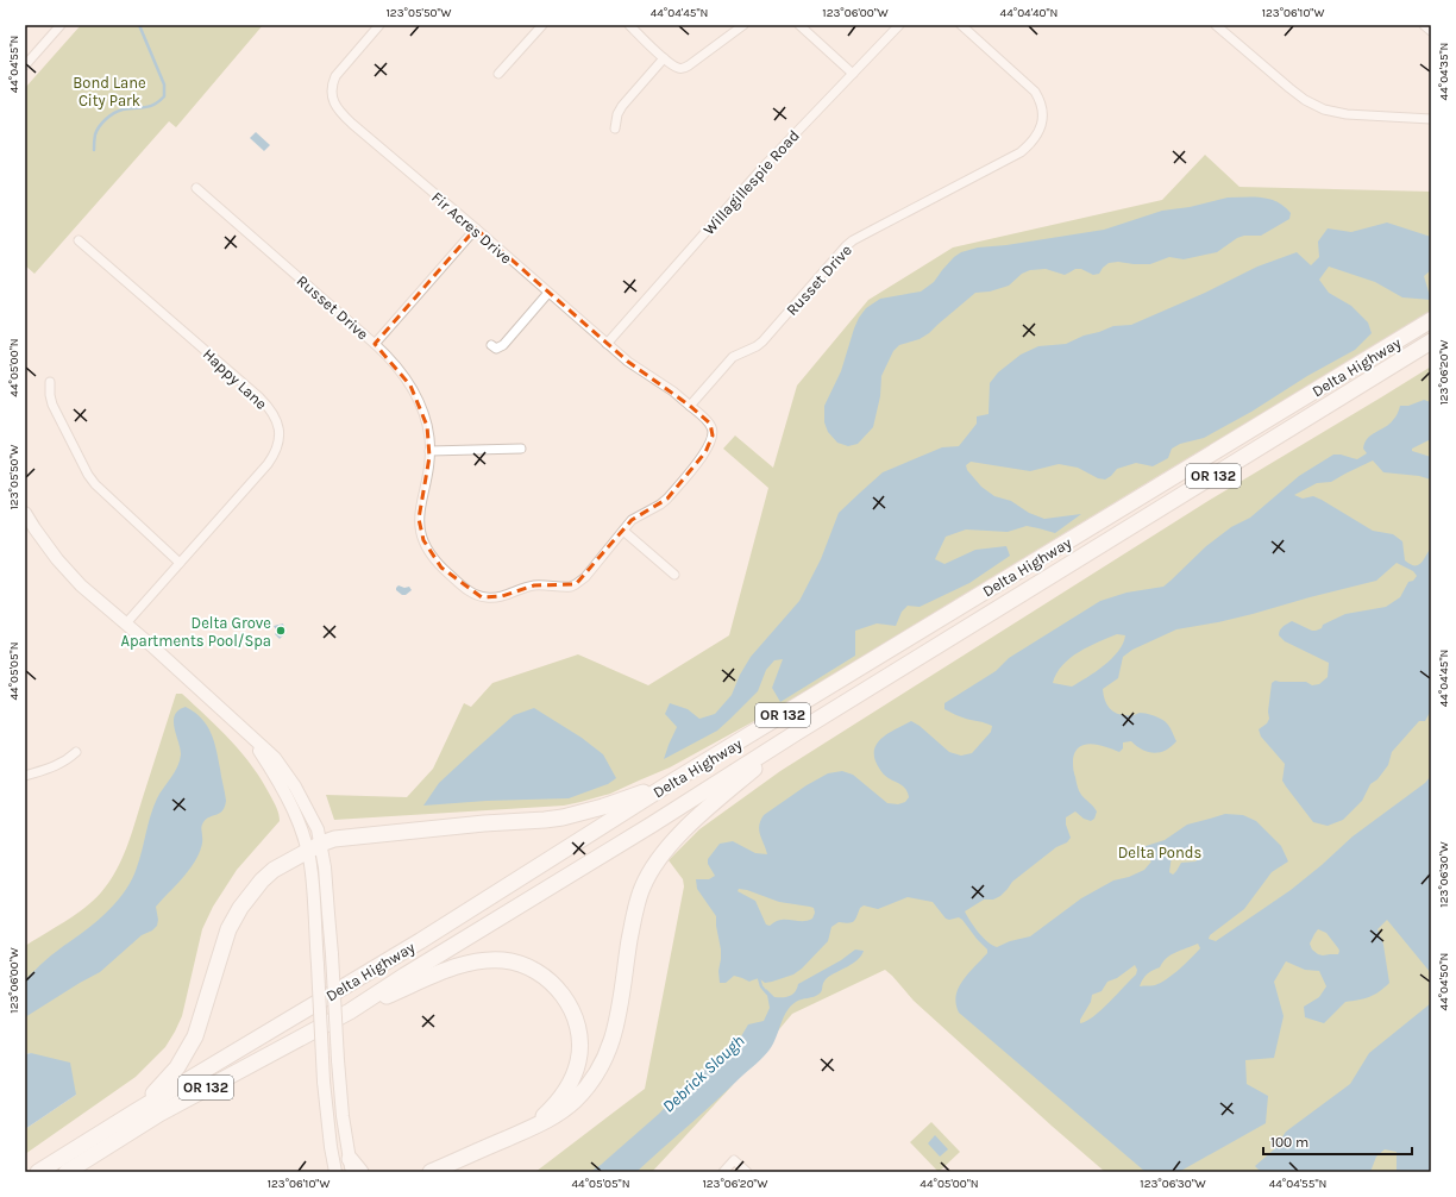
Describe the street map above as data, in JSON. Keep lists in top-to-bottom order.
{
  "streets": {
    "highway": ["Delta Highway", "OR 132"],
    "street": [
      "Willagillespie Road",
      "Fir Acres Drive",
      "Russet Drive",
      "Happy Lane"
    ]
  },
  "crossings": [
    ["Willagillespie Road", "Fir Acres Drive"],
    ["Fir Acres Drive", "Russet Drive"]
  ],
  "water": ["Debrick Slough"],
  "parks": ["Bond Lane City Park", "Delta Ponds"],
  "places": ["Delta Grove Apartments Pool/Spa"],
  "scale_bar": "100 m",
  "coordinates": [
    "123°05'50\"W",
    "44°04'45\"N",
    "123°06'00\"W",
    "44°04'40\"N",
    "123°06'10\"W",
    "44°04'55\"N",
    "44°04'35\"N",
    "44°05'00\"N",
    "123°06'20\"W",
    "44°05'05\"N",
    "123°06'30\"W",
    "44°04'50\"N"
  ]
}
